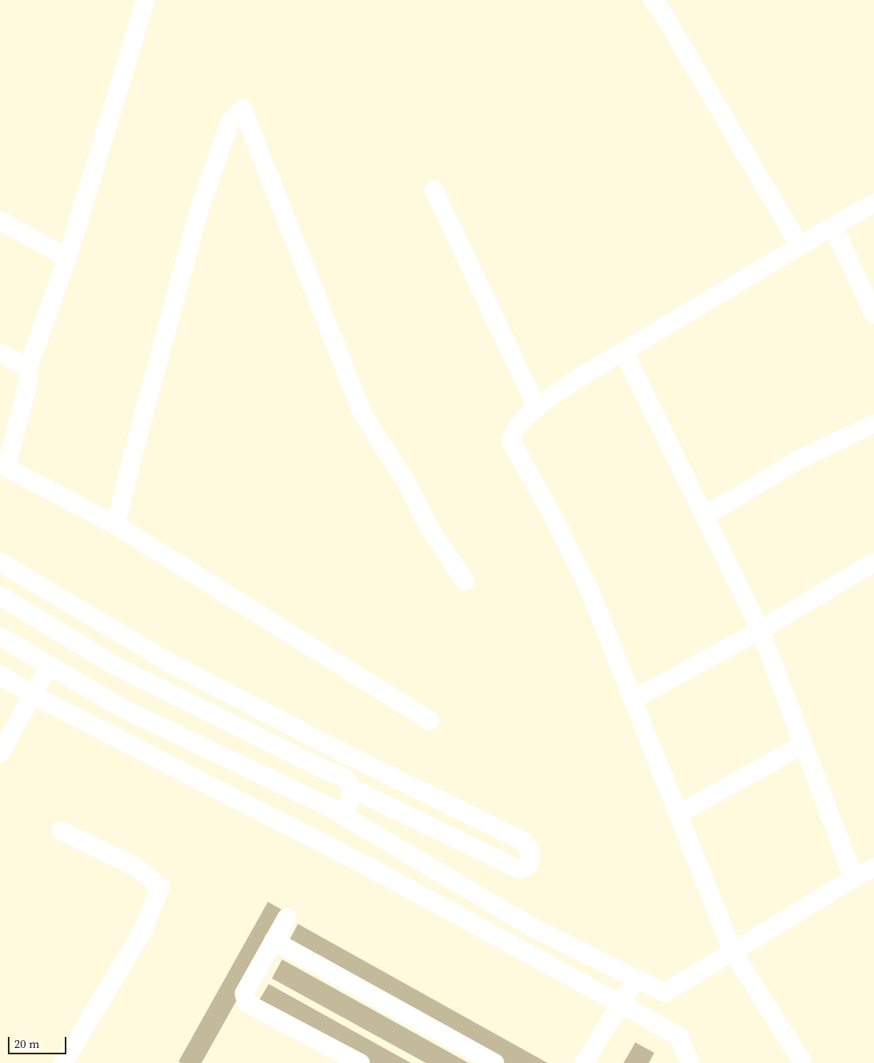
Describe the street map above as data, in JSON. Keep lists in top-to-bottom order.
{
  "scale_bar": "20 m"
}
